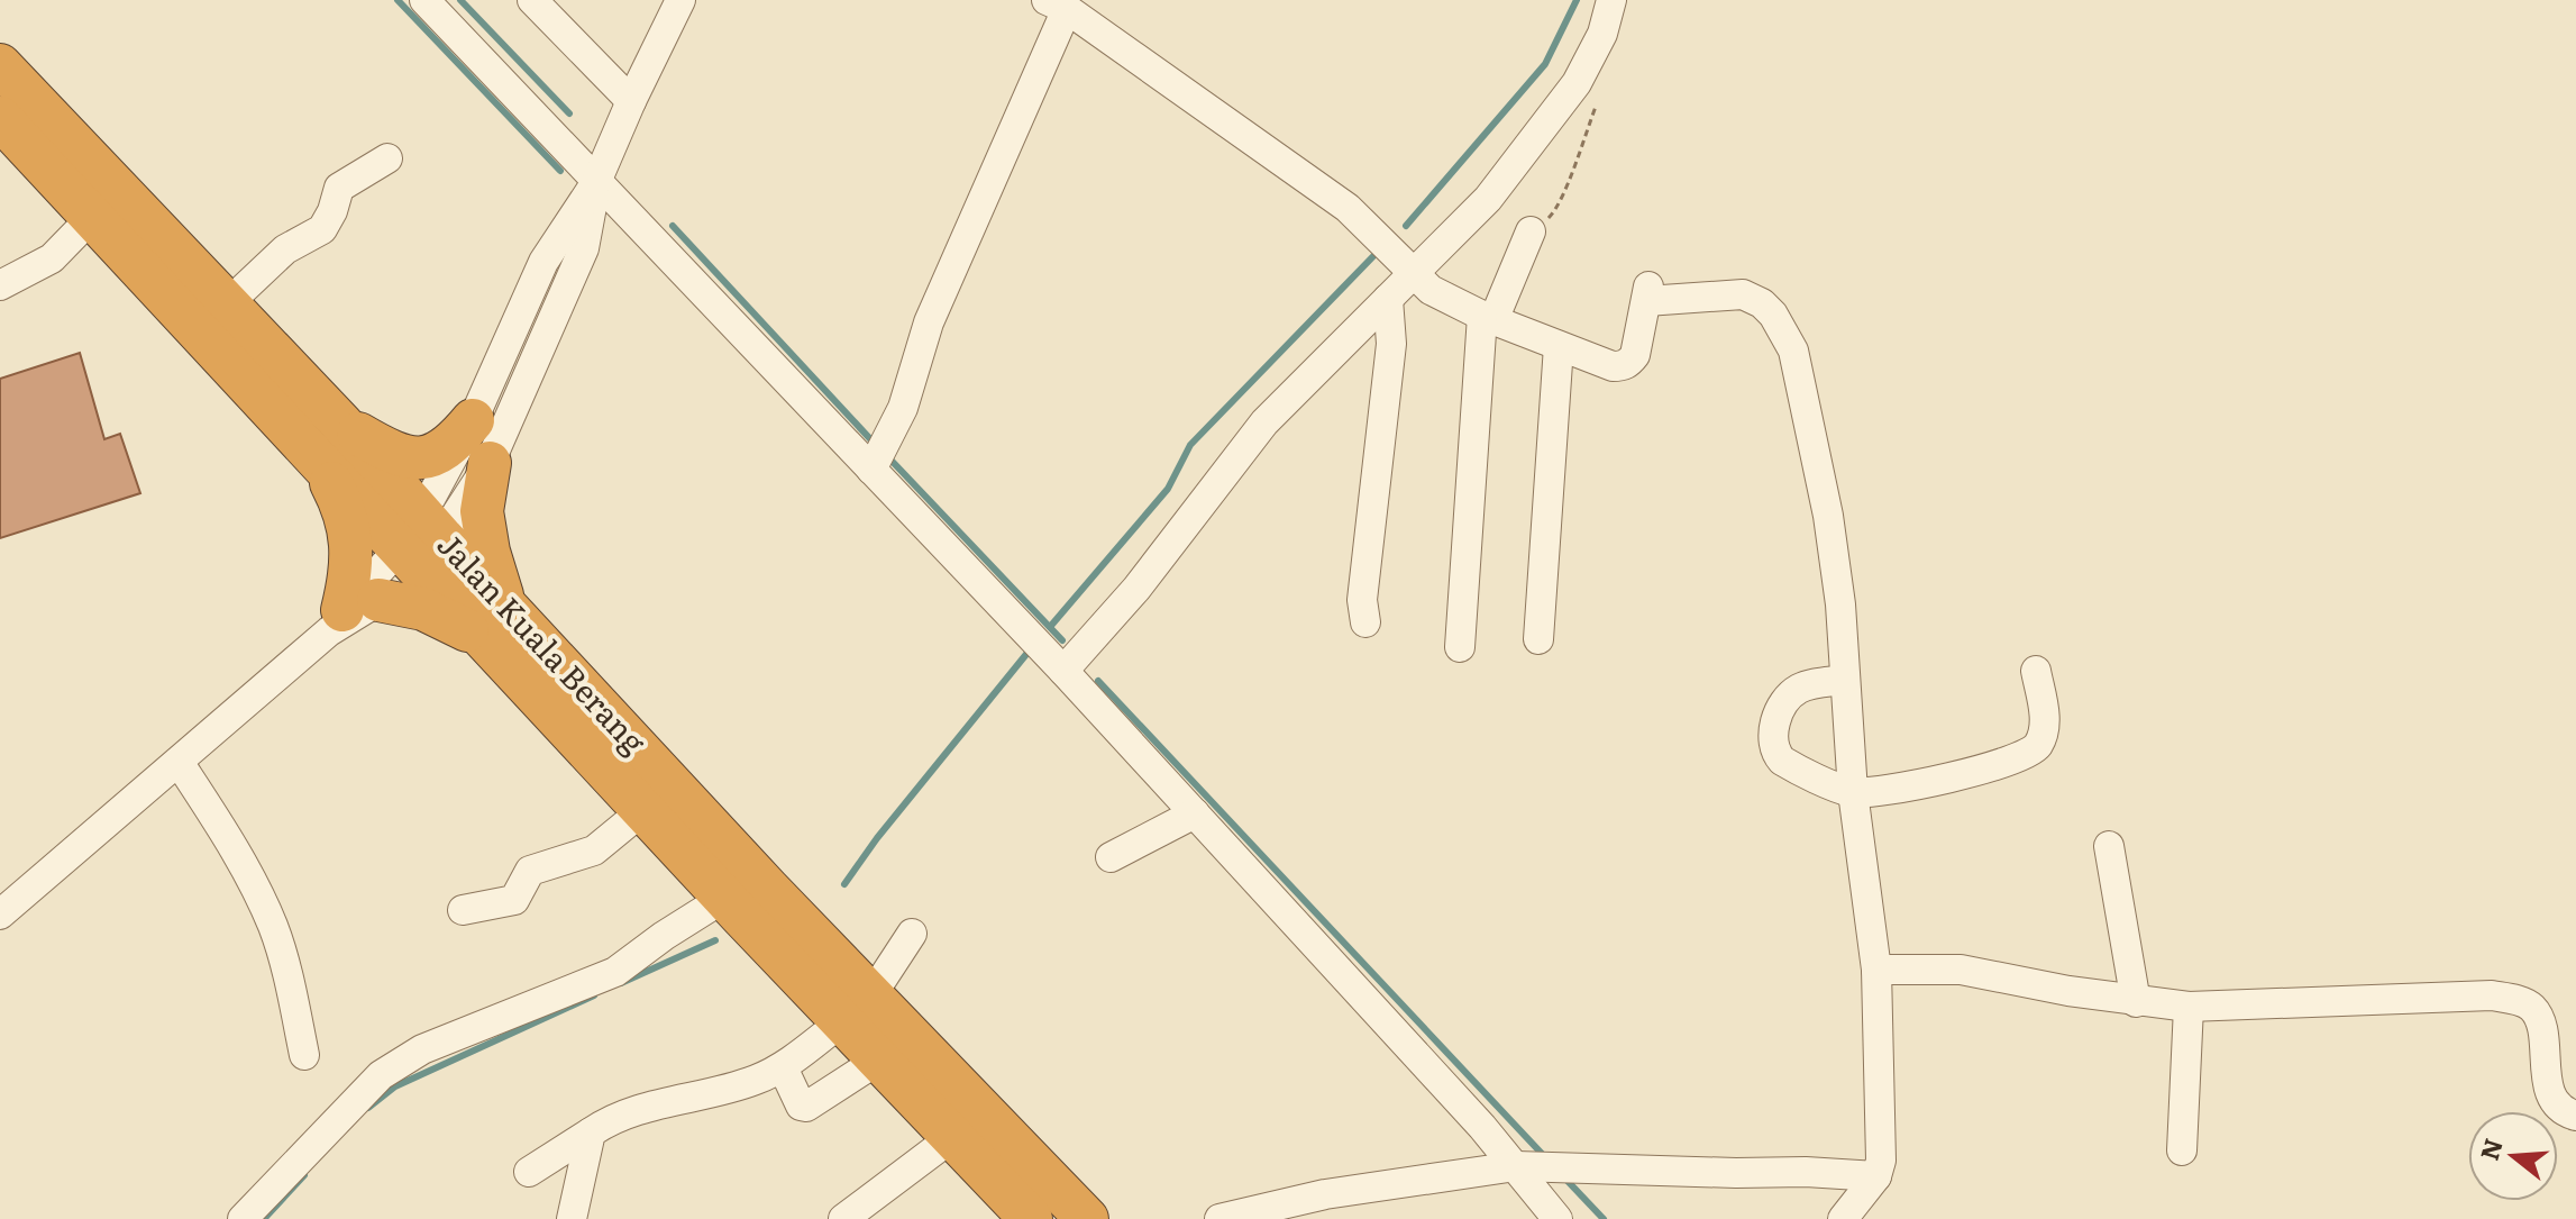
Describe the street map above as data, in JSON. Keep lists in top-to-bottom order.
{
  "streets": {
    "highway": ["Jalan Kuala Berang"]
  },
  "north": "left"
}
